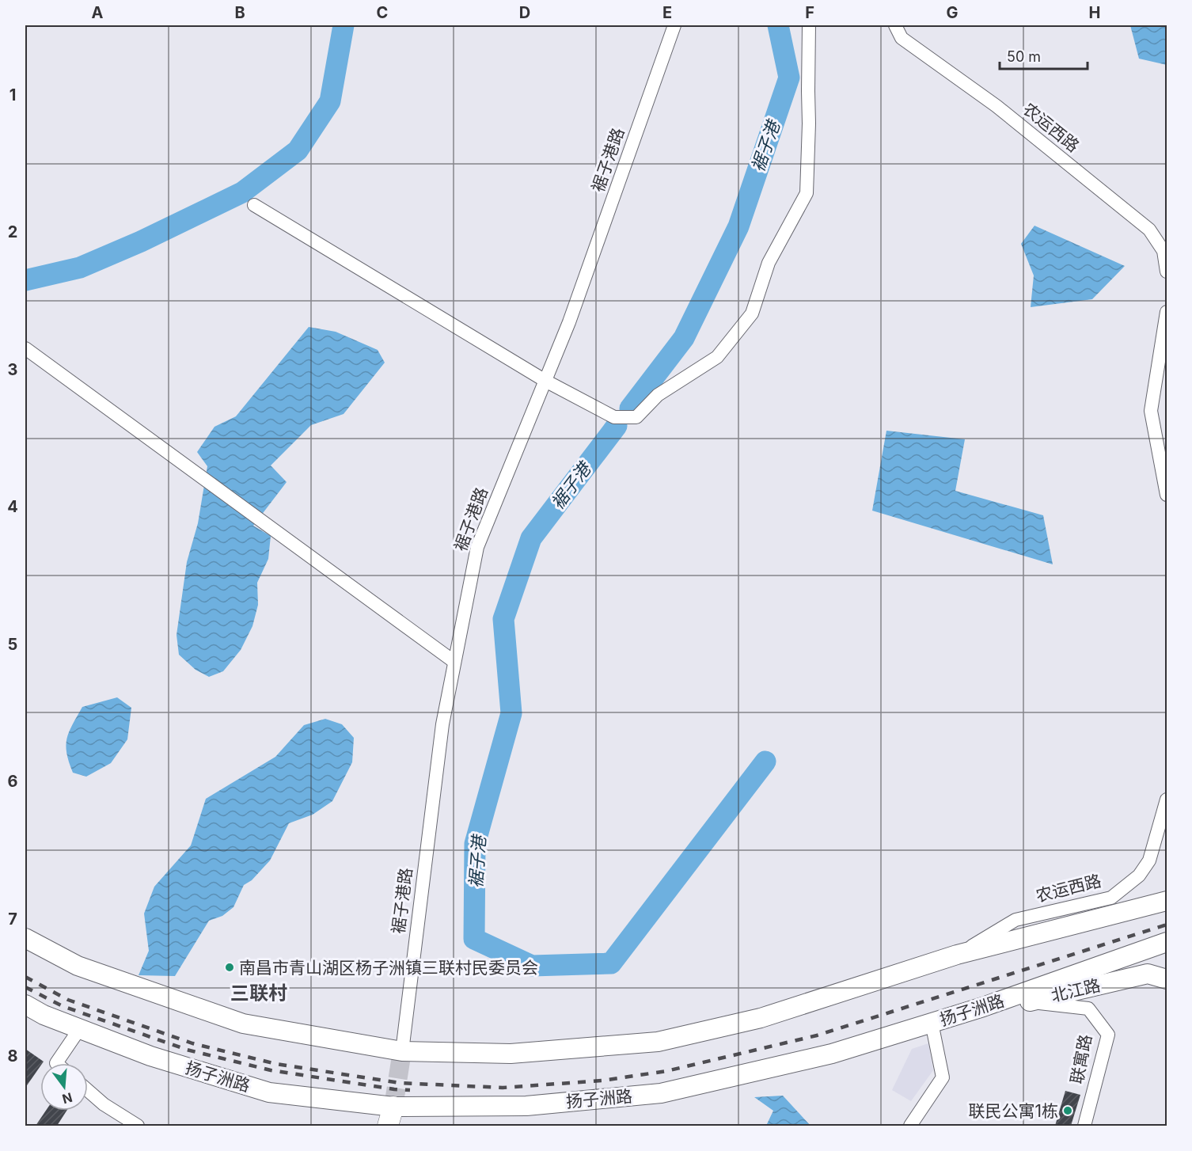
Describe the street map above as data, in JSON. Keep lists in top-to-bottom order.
{
  "streets": {
    "main road": ["北江路", "扬子洲路"],
    "street": ["农运西路", "裾子港路", "联寓路"]
  },
  "crossings": [
    ["北江路", "扬子洲路"],
    ["北江路", "联寓路"]
  ],
  "districts": ["三联村"],
  "water": ["裾子港"],
  "places": ["南昌市青山湖区杨子洲镇三联村民委员会", "联民公寓1栋"],
  "scale_bar": "50 m",
  "north": "bottom",
  "grid": {
    "columns": [
      "A",
      "B",
      "C",
      "D",
      "E",
      "F",
      "G",
      "H"
    ],
    "rows": [
      "1",
      "2",
      "3",
      "4",
      "5",
      "6",
      "7",
      "8"
    ]
  }
}
